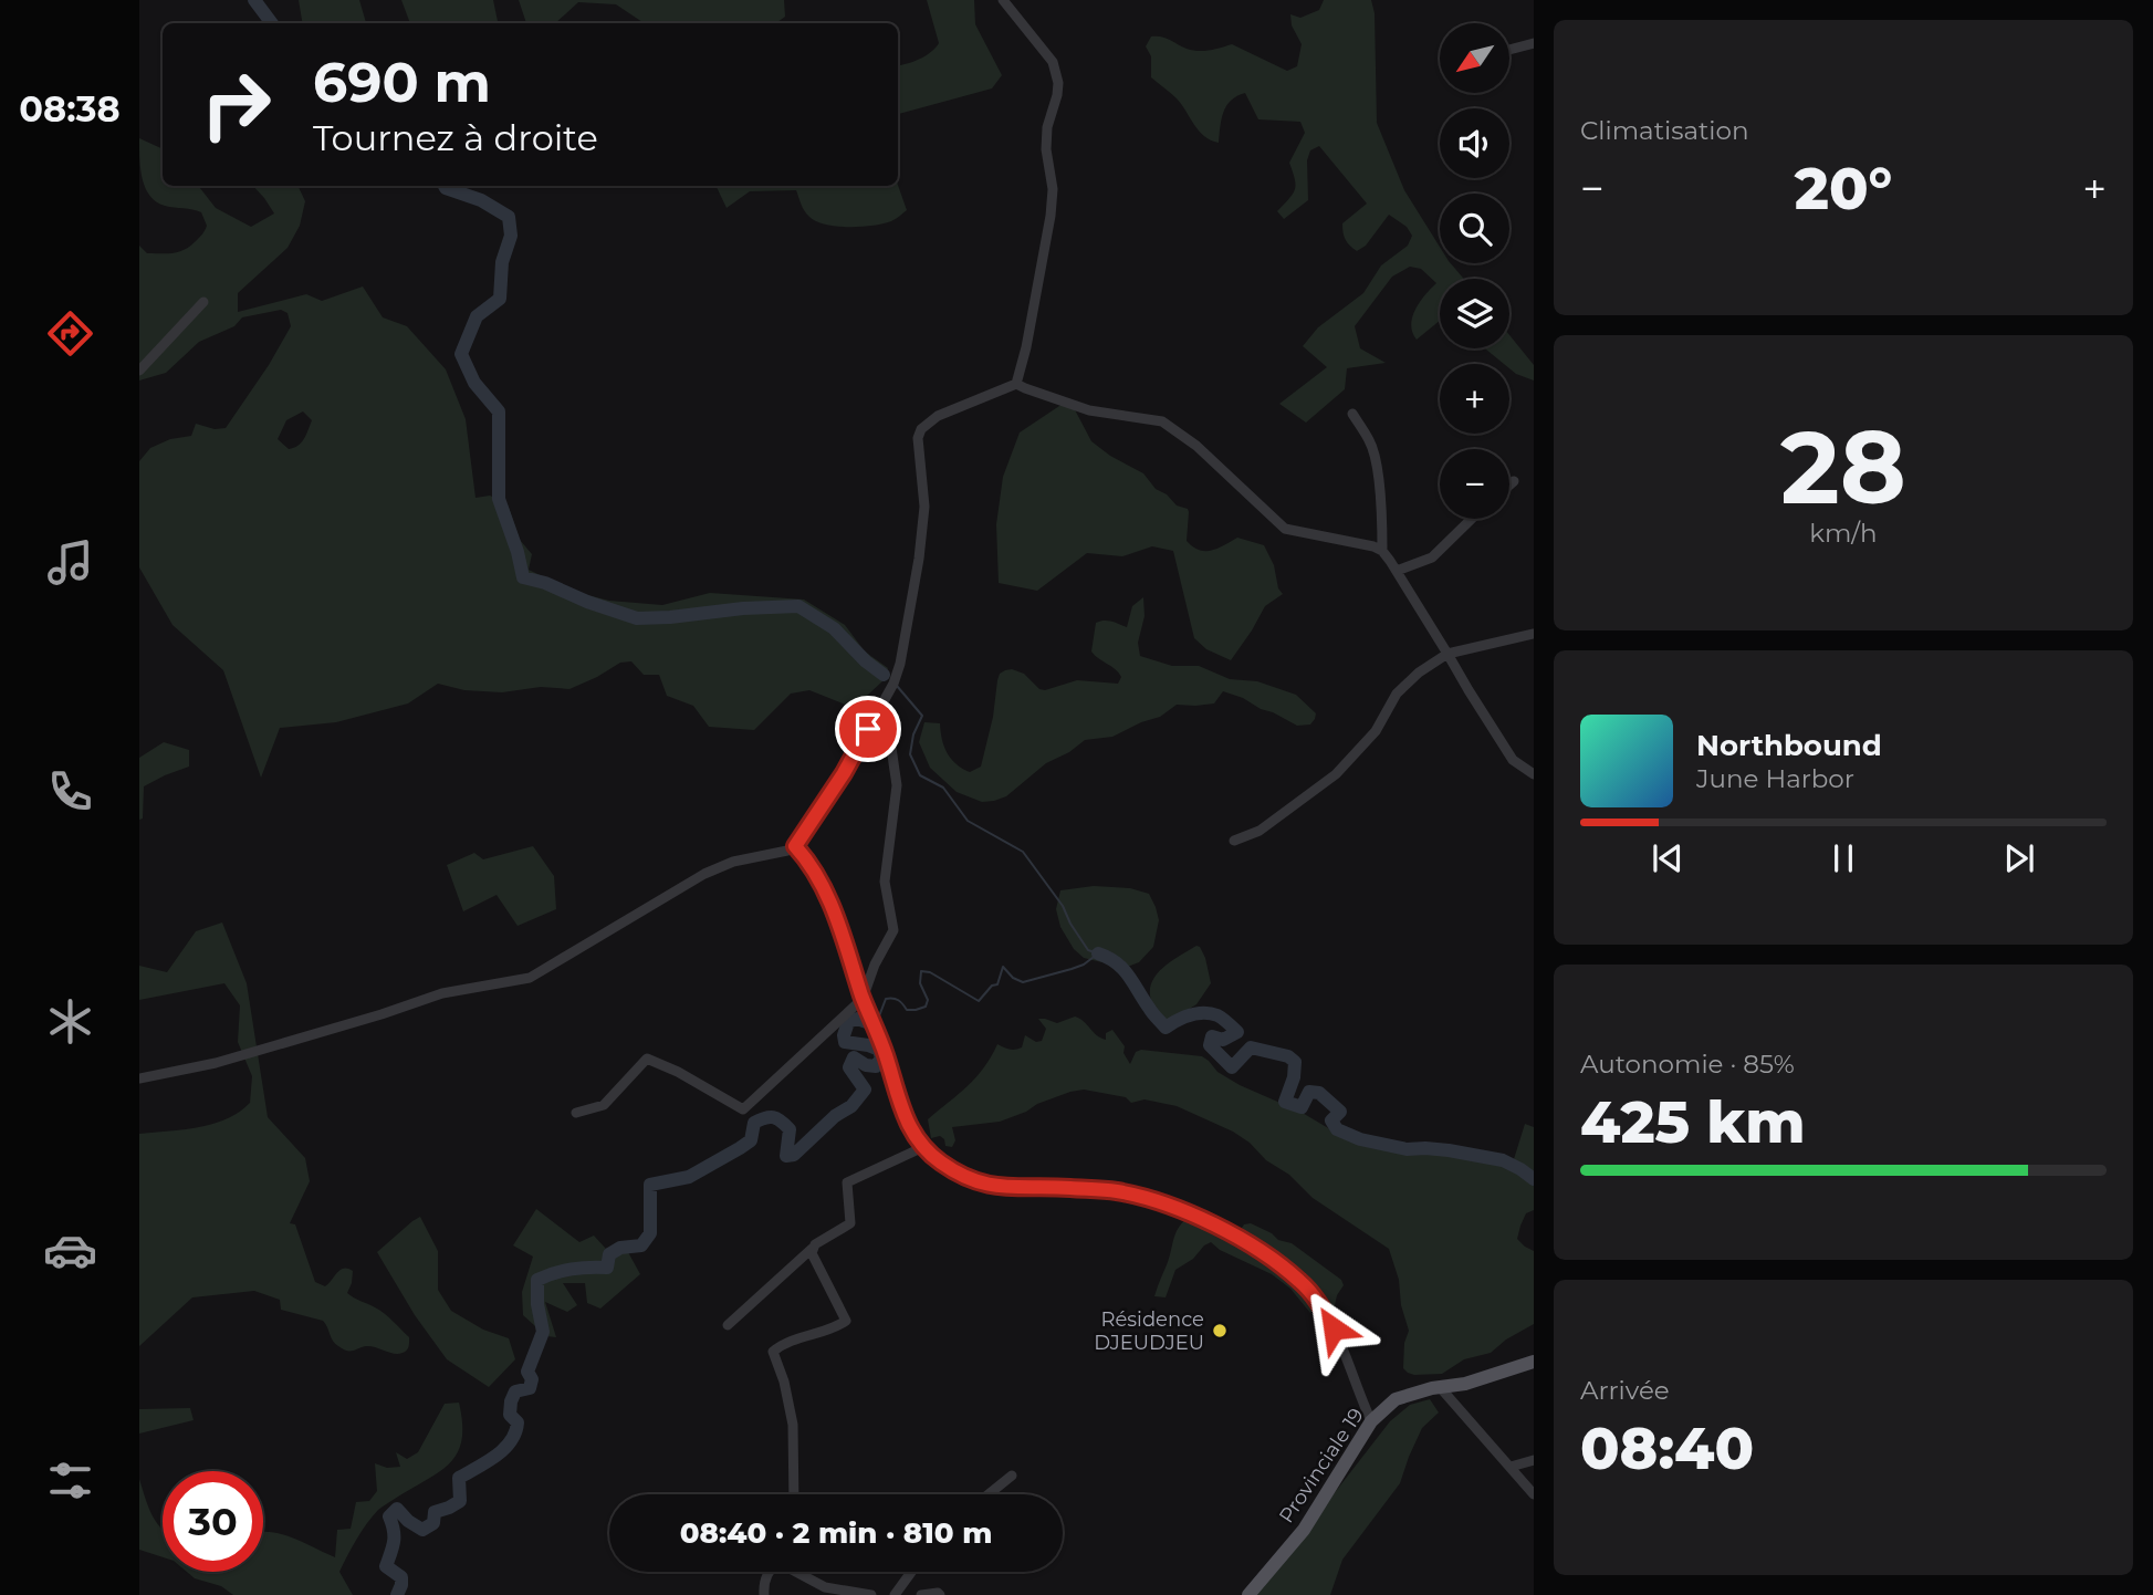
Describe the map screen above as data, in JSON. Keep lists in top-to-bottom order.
{
  "streets": {
    "main road": ["Provinciale 19"]
  },
  "places": ["Résidence DJEUDJEU"],
  "north": "bottom left",
  "page": {
    "tabs": "08:38",
    "tile": [
      "Climatisation",
      ["28", "km/h"],
      ["Autonomie · 85%", "425 km"],
      ["Arrivée", "08:40"]
    ],
    "map_buttons": ["+", "−"],
    "turn": ["690 m", "Tournez à droite"],
    "heat": ["−", "20°", "+"],
    "song": ["Northbound", "June Harbor"],
    "limit": "30",
    "trip": "08:40 · 2 min · 810 m"
  }
}
